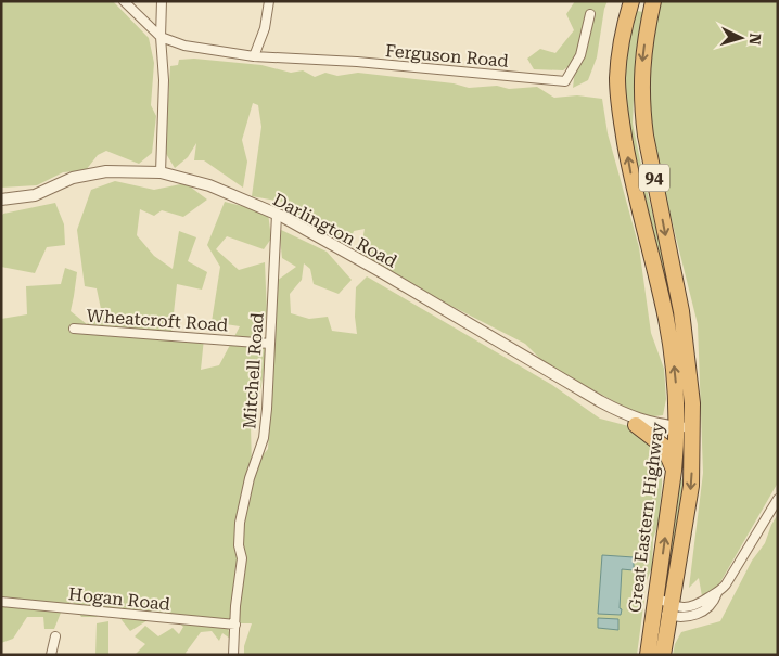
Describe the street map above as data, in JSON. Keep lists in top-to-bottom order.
{
  "streets": {
    "highway": ["94", "Great Eastern Highway"],
    "street": [
      "Ferguson Road",
      "Darlington Road",
      "Wheatcroft Road",
      "Mitchell Road",
      "Hogan Road"
    ]
  },
  "crossings": [
    ["Darlington Road", "Mitchell Road"],
    ["Darlington Road", "Great Eastern Highway"],
    ["Wheatcroft Road", "Mitchell Road"],
    ["Mitchell Road", "Hogan Road"]
  ],
  "north": "right"
}
